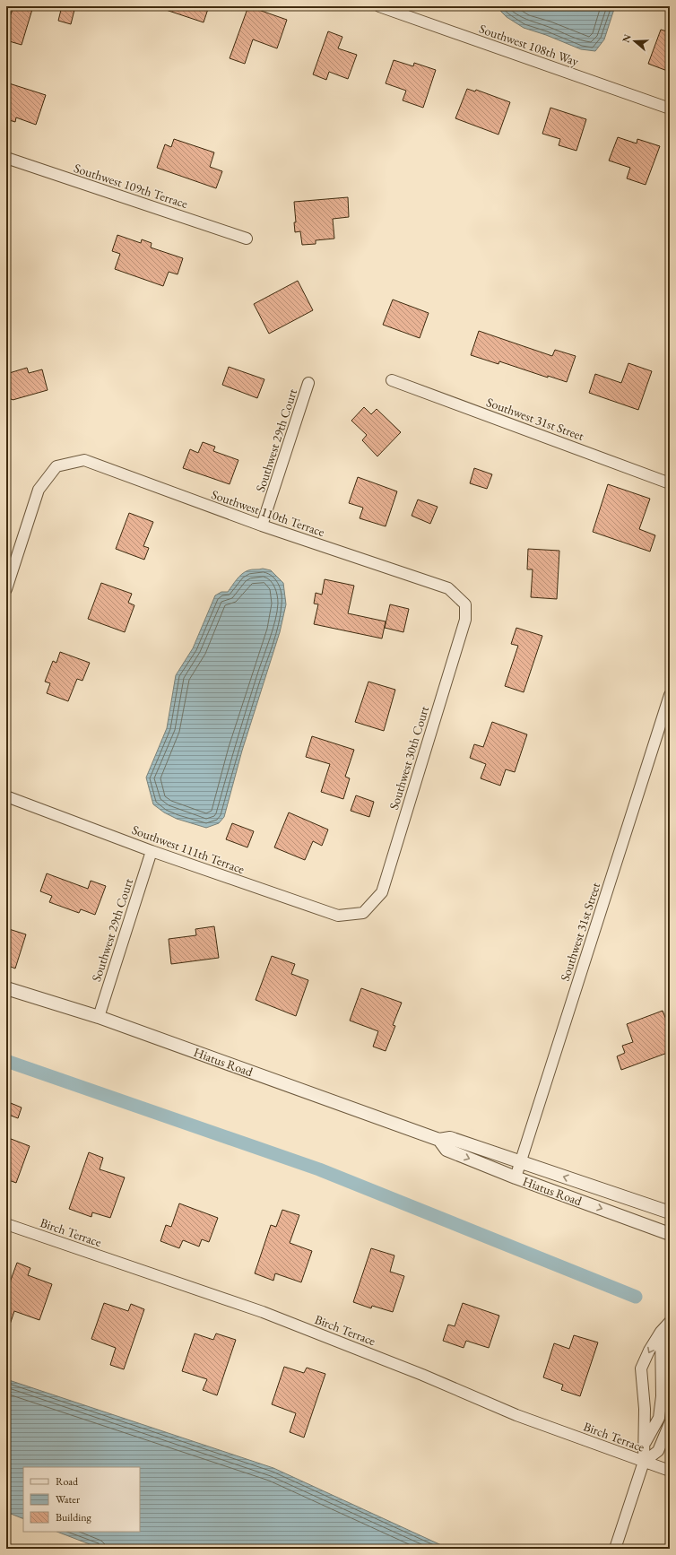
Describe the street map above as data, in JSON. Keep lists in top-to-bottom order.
{
  "streets": {
    "street": [
      "Southwest 108th Way",
      "Southwest 109th Terrace",
      "Southwest 31st Street",
      "Southwest 29th Court",
      "Southwest 110th Terrace",
      "Southwest 30th Court",
      "Southwest 111th Terrace",
      "Hiatus Road",
      "Birch Terrace"
    ]
  },
  "crossings": [
    ["Southwest 31st Street", "Hiatus Road"],
    ["Southwest 29th Court", "Southwest 110th Terrace"],
    ["Southwest 29th Court", "Southwest 111th Terrace"],
    ["Southwest 29th Court", "Hiatus Road"],
    ["Southwest 110th Terrace", "Southwest 30th Court"],
    ["Southwest 30th Court", "Southwest 111th Terrace"]
  ],
  "legend": ["Road", "Water", "Building"],
  "north": "left"
}
